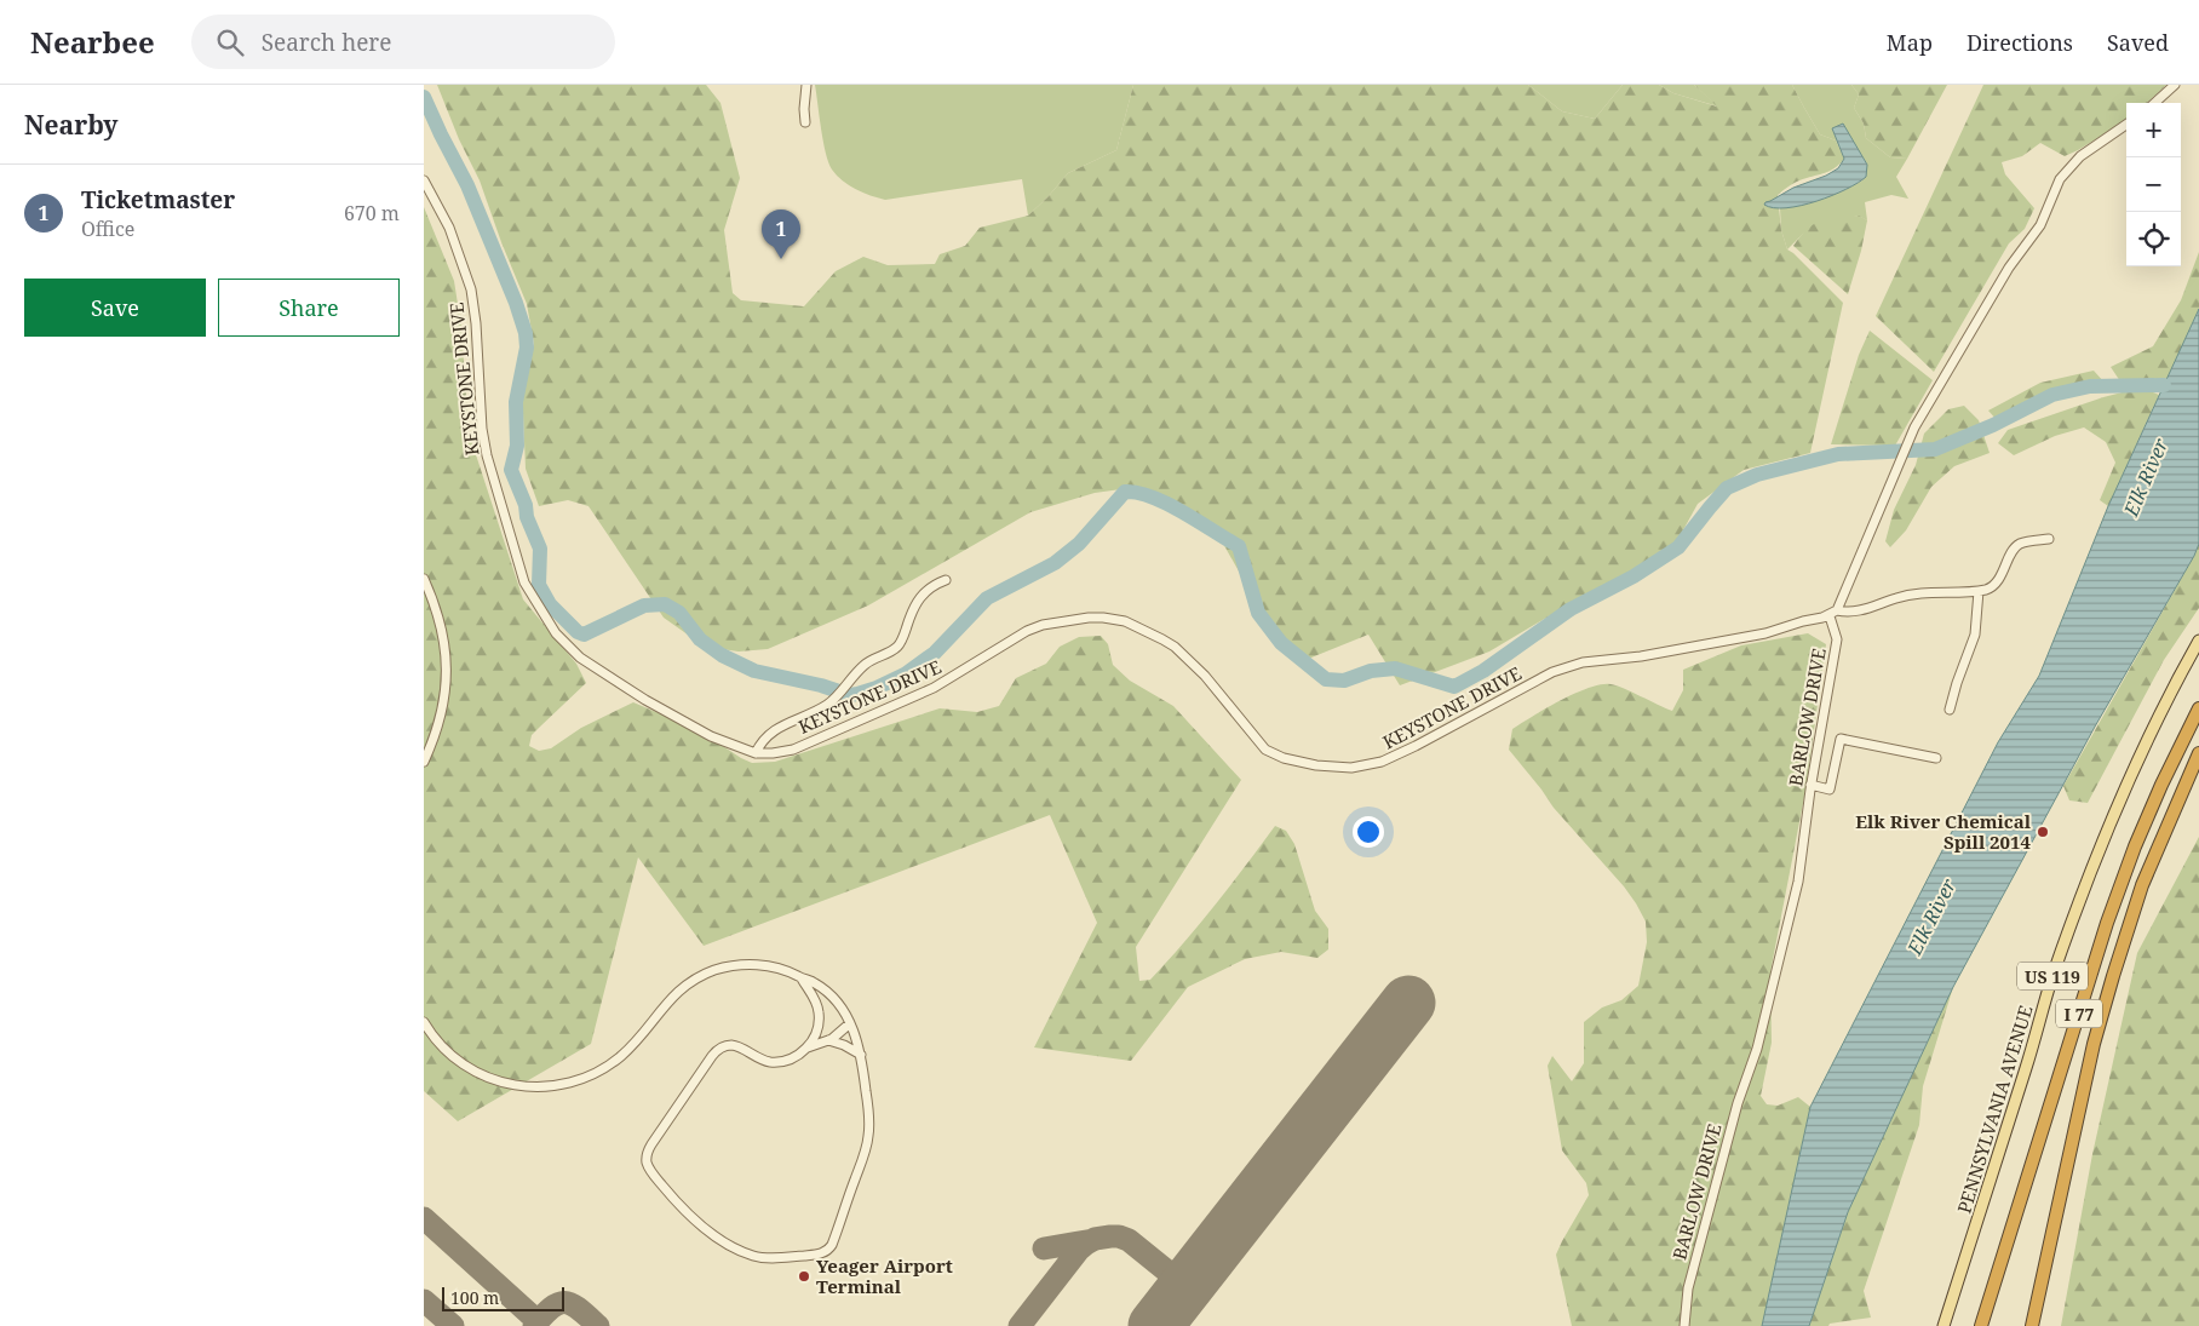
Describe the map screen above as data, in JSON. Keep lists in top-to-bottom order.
{
  "streets": {
    "highway": ["I 77"],
    "main road": ["US 119", "PENNSYLVANIA AVENUE"],
    "street": ["KEYSTONE DRIVE", "BARLOW DRIVE"]
  },
  "crossings": [
    ["KEYSTONE DRIVE", "BARLOW DRIVE"]
  ],
  "water": ["Elk River"],
  "places": ["Elk River Chemical Spill 2014", "Yeager Airport Terminal"],
  "scale_bar": "100 m",
  "page": {
    "header": "Nearbee",
    "search": "Search here",
    "nav": ["Map", "Directions", "Saved"],
    "heading": "Nearby",
    "map_buttons": ["+", "−"],
    "list": [
      {
        "mark": "1",
        "name": "Ticketmaster",
        "note": "Office",
        "value": "670 m"
      }
    ],
    "pins": "1",
    "buttons": ["Save", "Share"],
    "scale": "100 m"
  }
}
